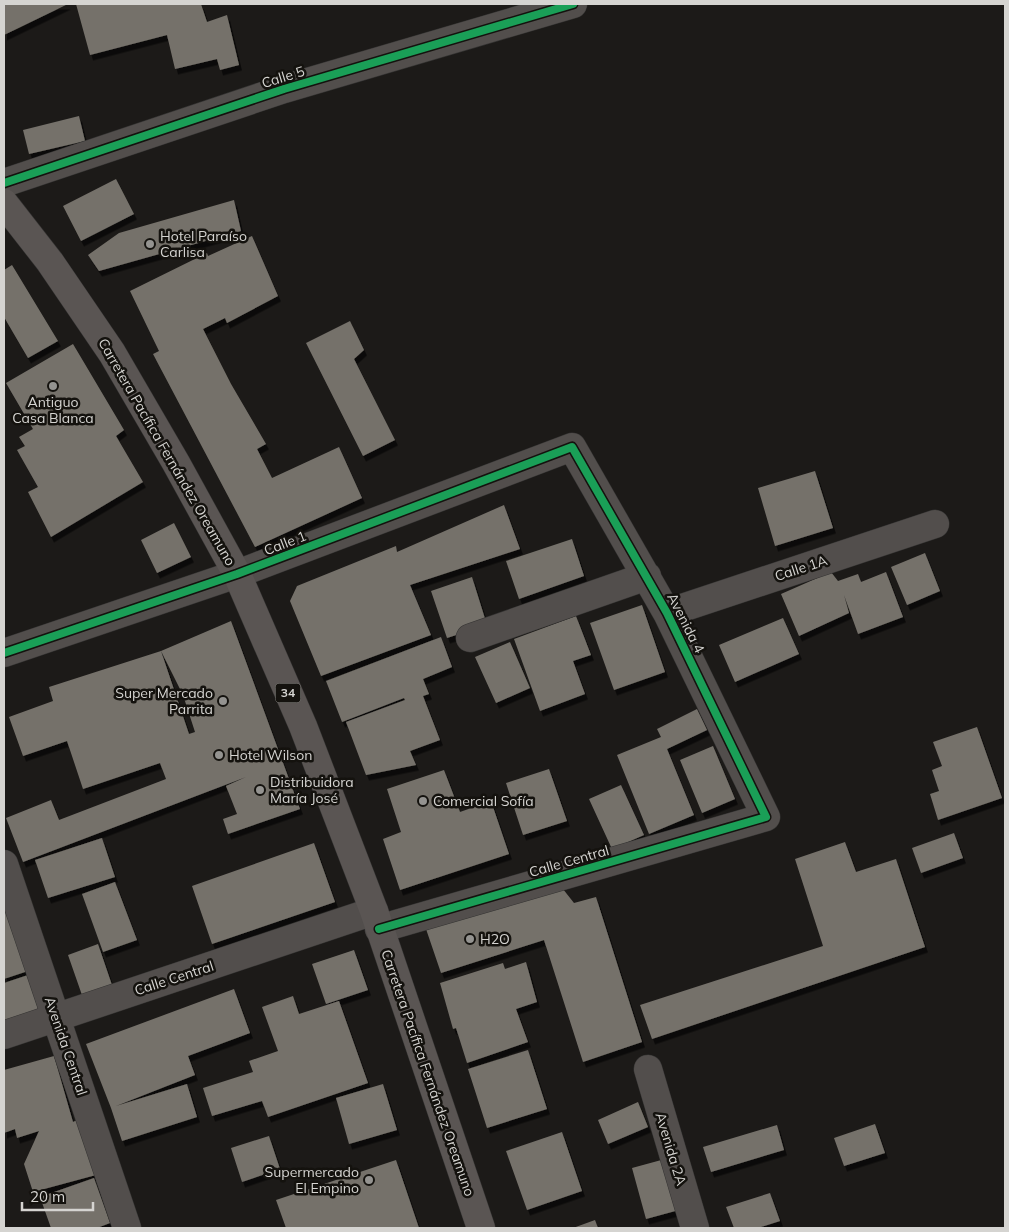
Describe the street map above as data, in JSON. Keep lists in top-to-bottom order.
{
  "streets": {
    "highway": ["Carretera Pacífica Fernández Oreamuno", "34"],
    "street": [
      "Calle 5",
      "Calle 1",
      "Calle 1A",
      "Avenida 4",
      "Calle Central",
      "Avenida Central",
      "Avenida 2A"
    ]
  },
  "crossings": [
    ["Carretera Pacífica Fernández Oreamuno", "Calle 1"],
    ["Carretera Pacífica Fernández Oreamuno", "Calle Central"],
    ["Calle 1", "Avenida 4"],
    ["Calle 1A", "Avenida 4"],
    ["Avenida 4", "Calle Central"],
    ["Calle Central", "Avenida Central"]
  ],
  "places": [
    "Hotel Paraíso Carlisa",
    "Antiguo Casa Blanca",
    "Super Mercado Parrita",
    "Hotel Wilson",
    "Distribuidora María José",
    "Comercial Sofía",
    "H2O",
    "Supermercado El Empino"
  ],
  "scale_bar": "20 m"
}
